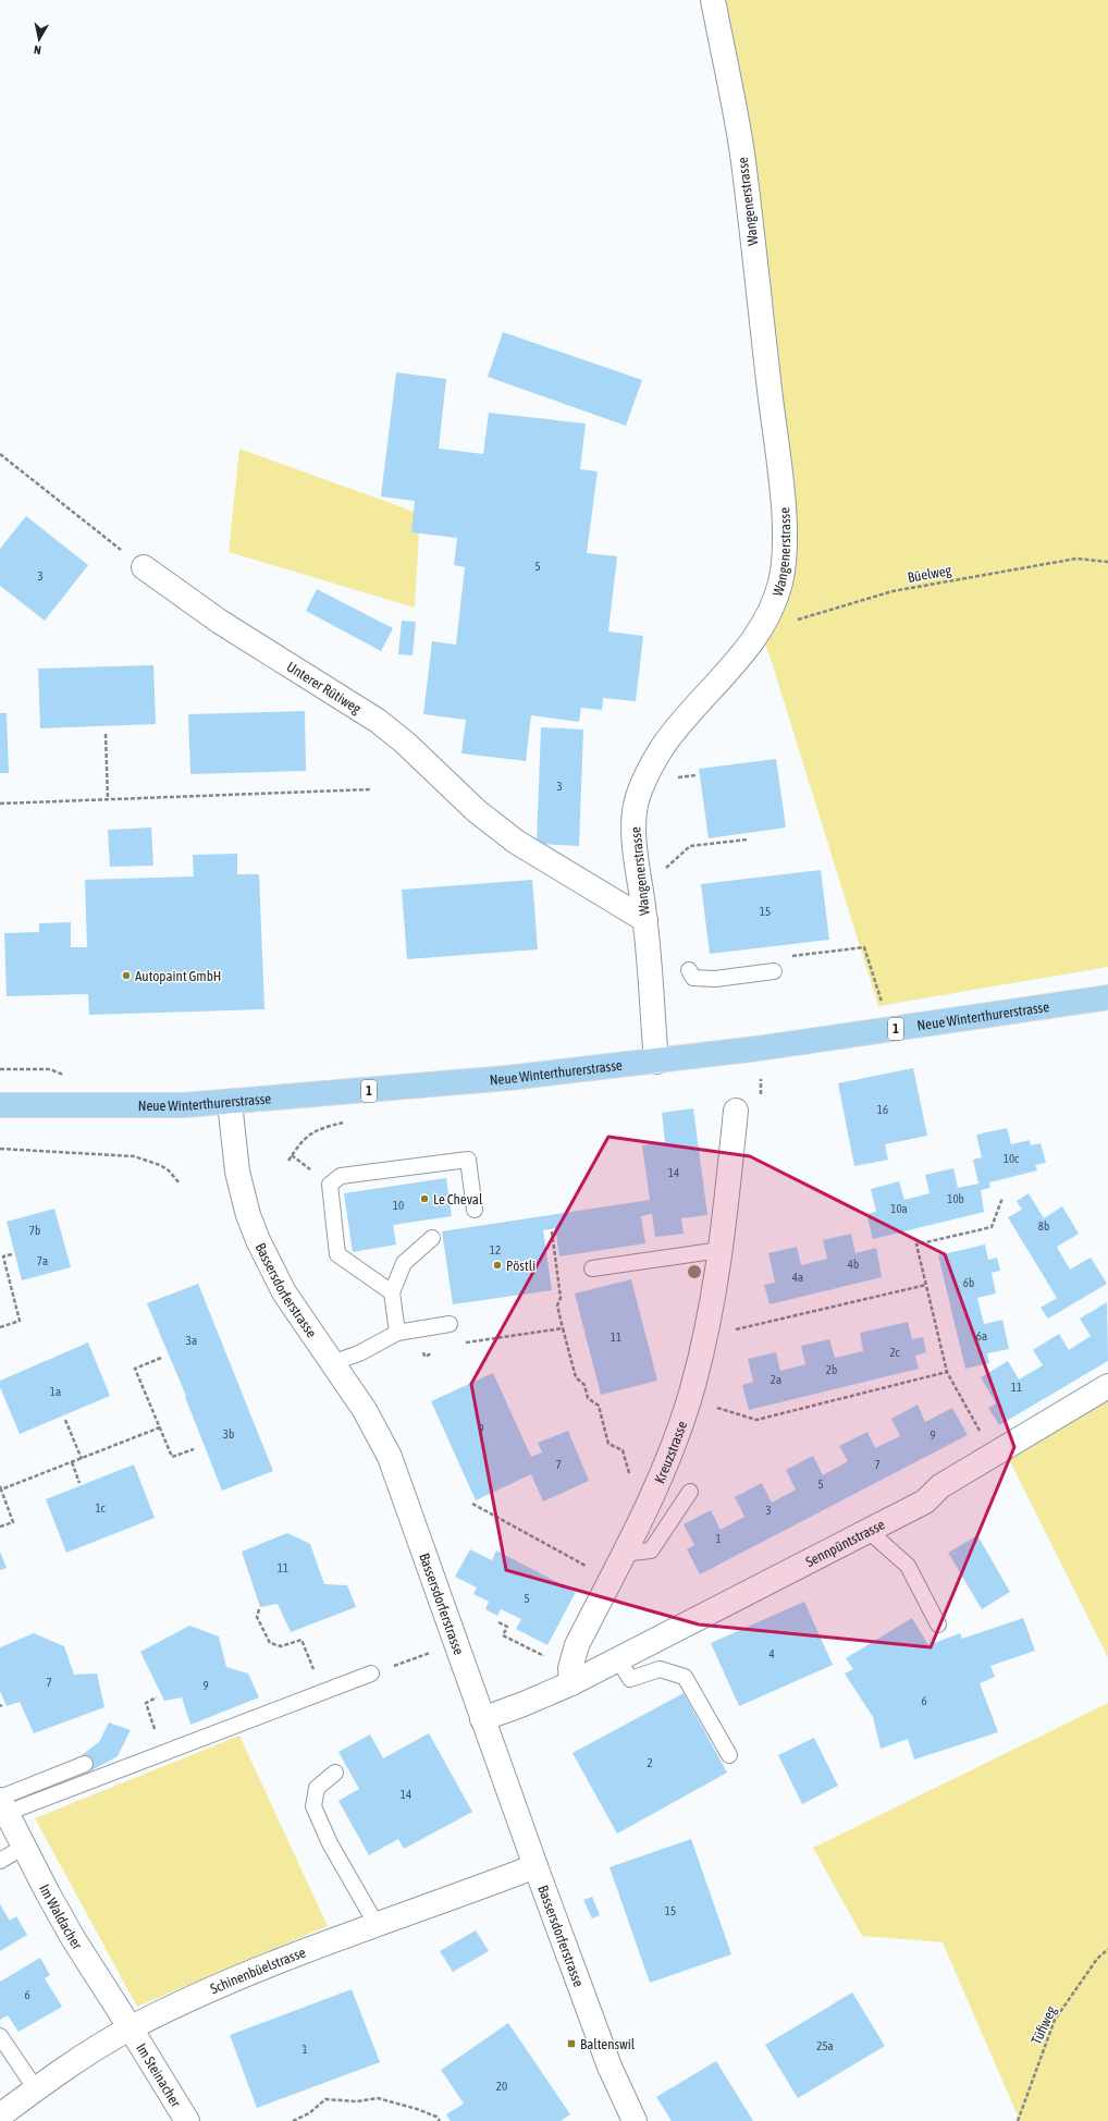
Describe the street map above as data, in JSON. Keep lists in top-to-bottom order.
{
  "streets": {
    "main road": ["Neue Winterthurerstrasse", "1"],
    "street": [
      "Wangenerstrasse",
      "Unterer Rütiweg",
      "Bassersdorferstrasse",
      "Kreuzstrasse",
      "Sennpüntstrasse",
      "Im Waldacher",
      "Schinenbüelstrasse",
      "Im Steinacher"
    ],
    "path": ["Büelweg", "Tüfiweg"]
  },
  "crossings": [
    ["Wangenerstrasse", "Büelweg"],
    ["Wangenerstrasse", "Unterer Rütiweg"],
    ["Wangenerstrasse", "Neue Winterthurerstrasse"],
    ["Neue Winterthurerstrasse", "Bassersdorferstrasse"],
    ["Bassersdorferstrasse", "Schinenbüelstrasse"],
    ["Kreuzstrasse", "Sennpüntstrasse"],
    ["Im Waldacher", "Schinenbüelstrasse"],
    ["Im Waldacher", "Im Steinacher"],
    ["Schinenbüelstrasse", "Im Steinacher"]
  ],
  "places": {
    "other": ["Autopaint GmbH", "Le Cheval", "Pöstli"],
    "transit": ["Baltenswil"]
  },
  "house_numbers": [
    "5",
    "3",
    "3",
    "15",
    "16",
    "10c",
    "14",
    "10b",
    "10",
    "10a",
    "8b",
    "7b",
    "12",
    "7a",
    "4b",
    "4a",
    "6b",
    "6a",
    "11",
    "3a",
    "2c",
    "2b",
    "2a",
    "11",
    "1a",
    "9",
    "3b",
    "9",
    "7",
    "7",
    "5",
    "1c",
    "3",
    "1",
    "11",
    "5",
    "4",
    "7",
    "9",
    "6",
    "2",
    "14",
    "15",
    "6",
    "25a",
    "1",
    "20"
  ],
  "north": "bottom"
}
